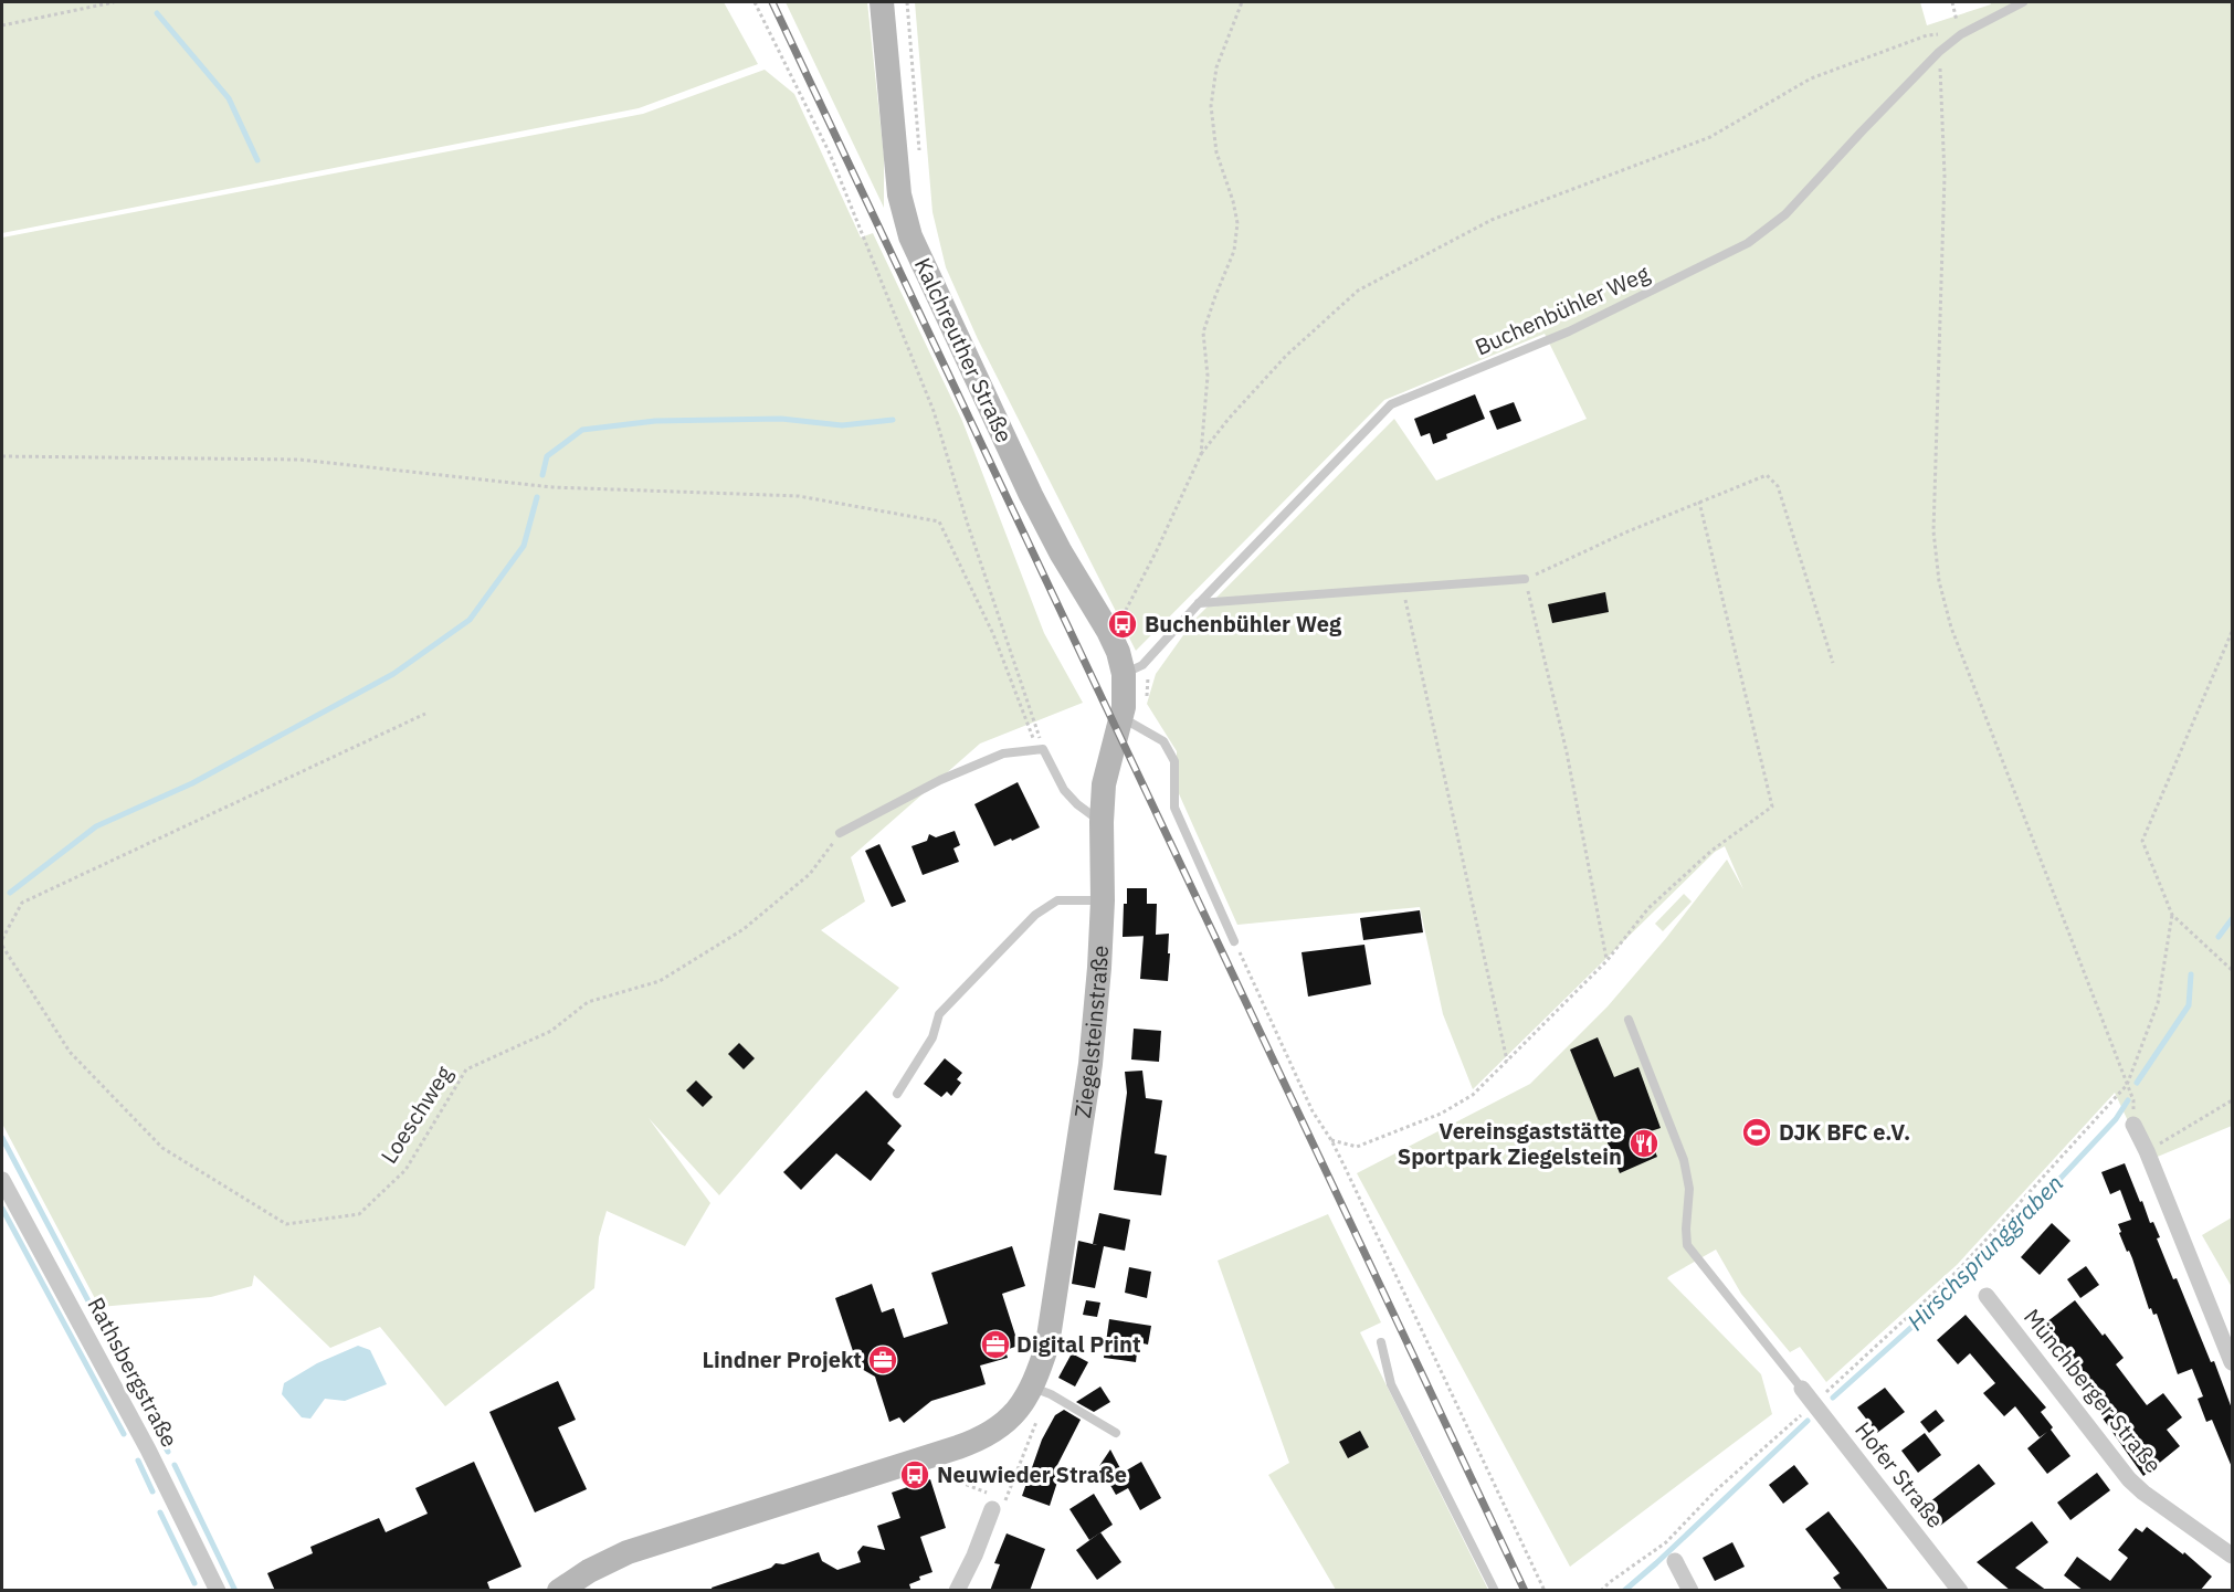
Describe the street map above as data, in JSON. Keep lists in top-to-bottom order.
{
  "streets": {
    "street": [
      "Kalchreuther Straße",
      "Ziegelsteinstraße",
      "Rathsbergstraße",
      "Münchberger Straße",
      "Hofer Straße"
    ],
    "lane": ["Buchenbühler Weg"],
    "path": ["Loeschweg"]
  },
  "crossings": [
    ["Buchenbühler Weg", "Kalchreuther Straße"],
    ["Buchenbühler Weg", "Ziegelsteinstraße"],
    ["Kalchreuther Straße", "Ziegelsteinstraße"]
  ],
  "water": ["Hirschsprunggraben"],
  "places": {
    "bus stop": ["Buchenbühler Weg", "Neuwieder Straße"],
    "sports": ["DJK BFC e.V."],
    "restaurant": ["Vereinsgaststätte Sportpark Ziegelstein"],
    "office": ["Digital Print", "Lindner Projekt"]
  }
}
